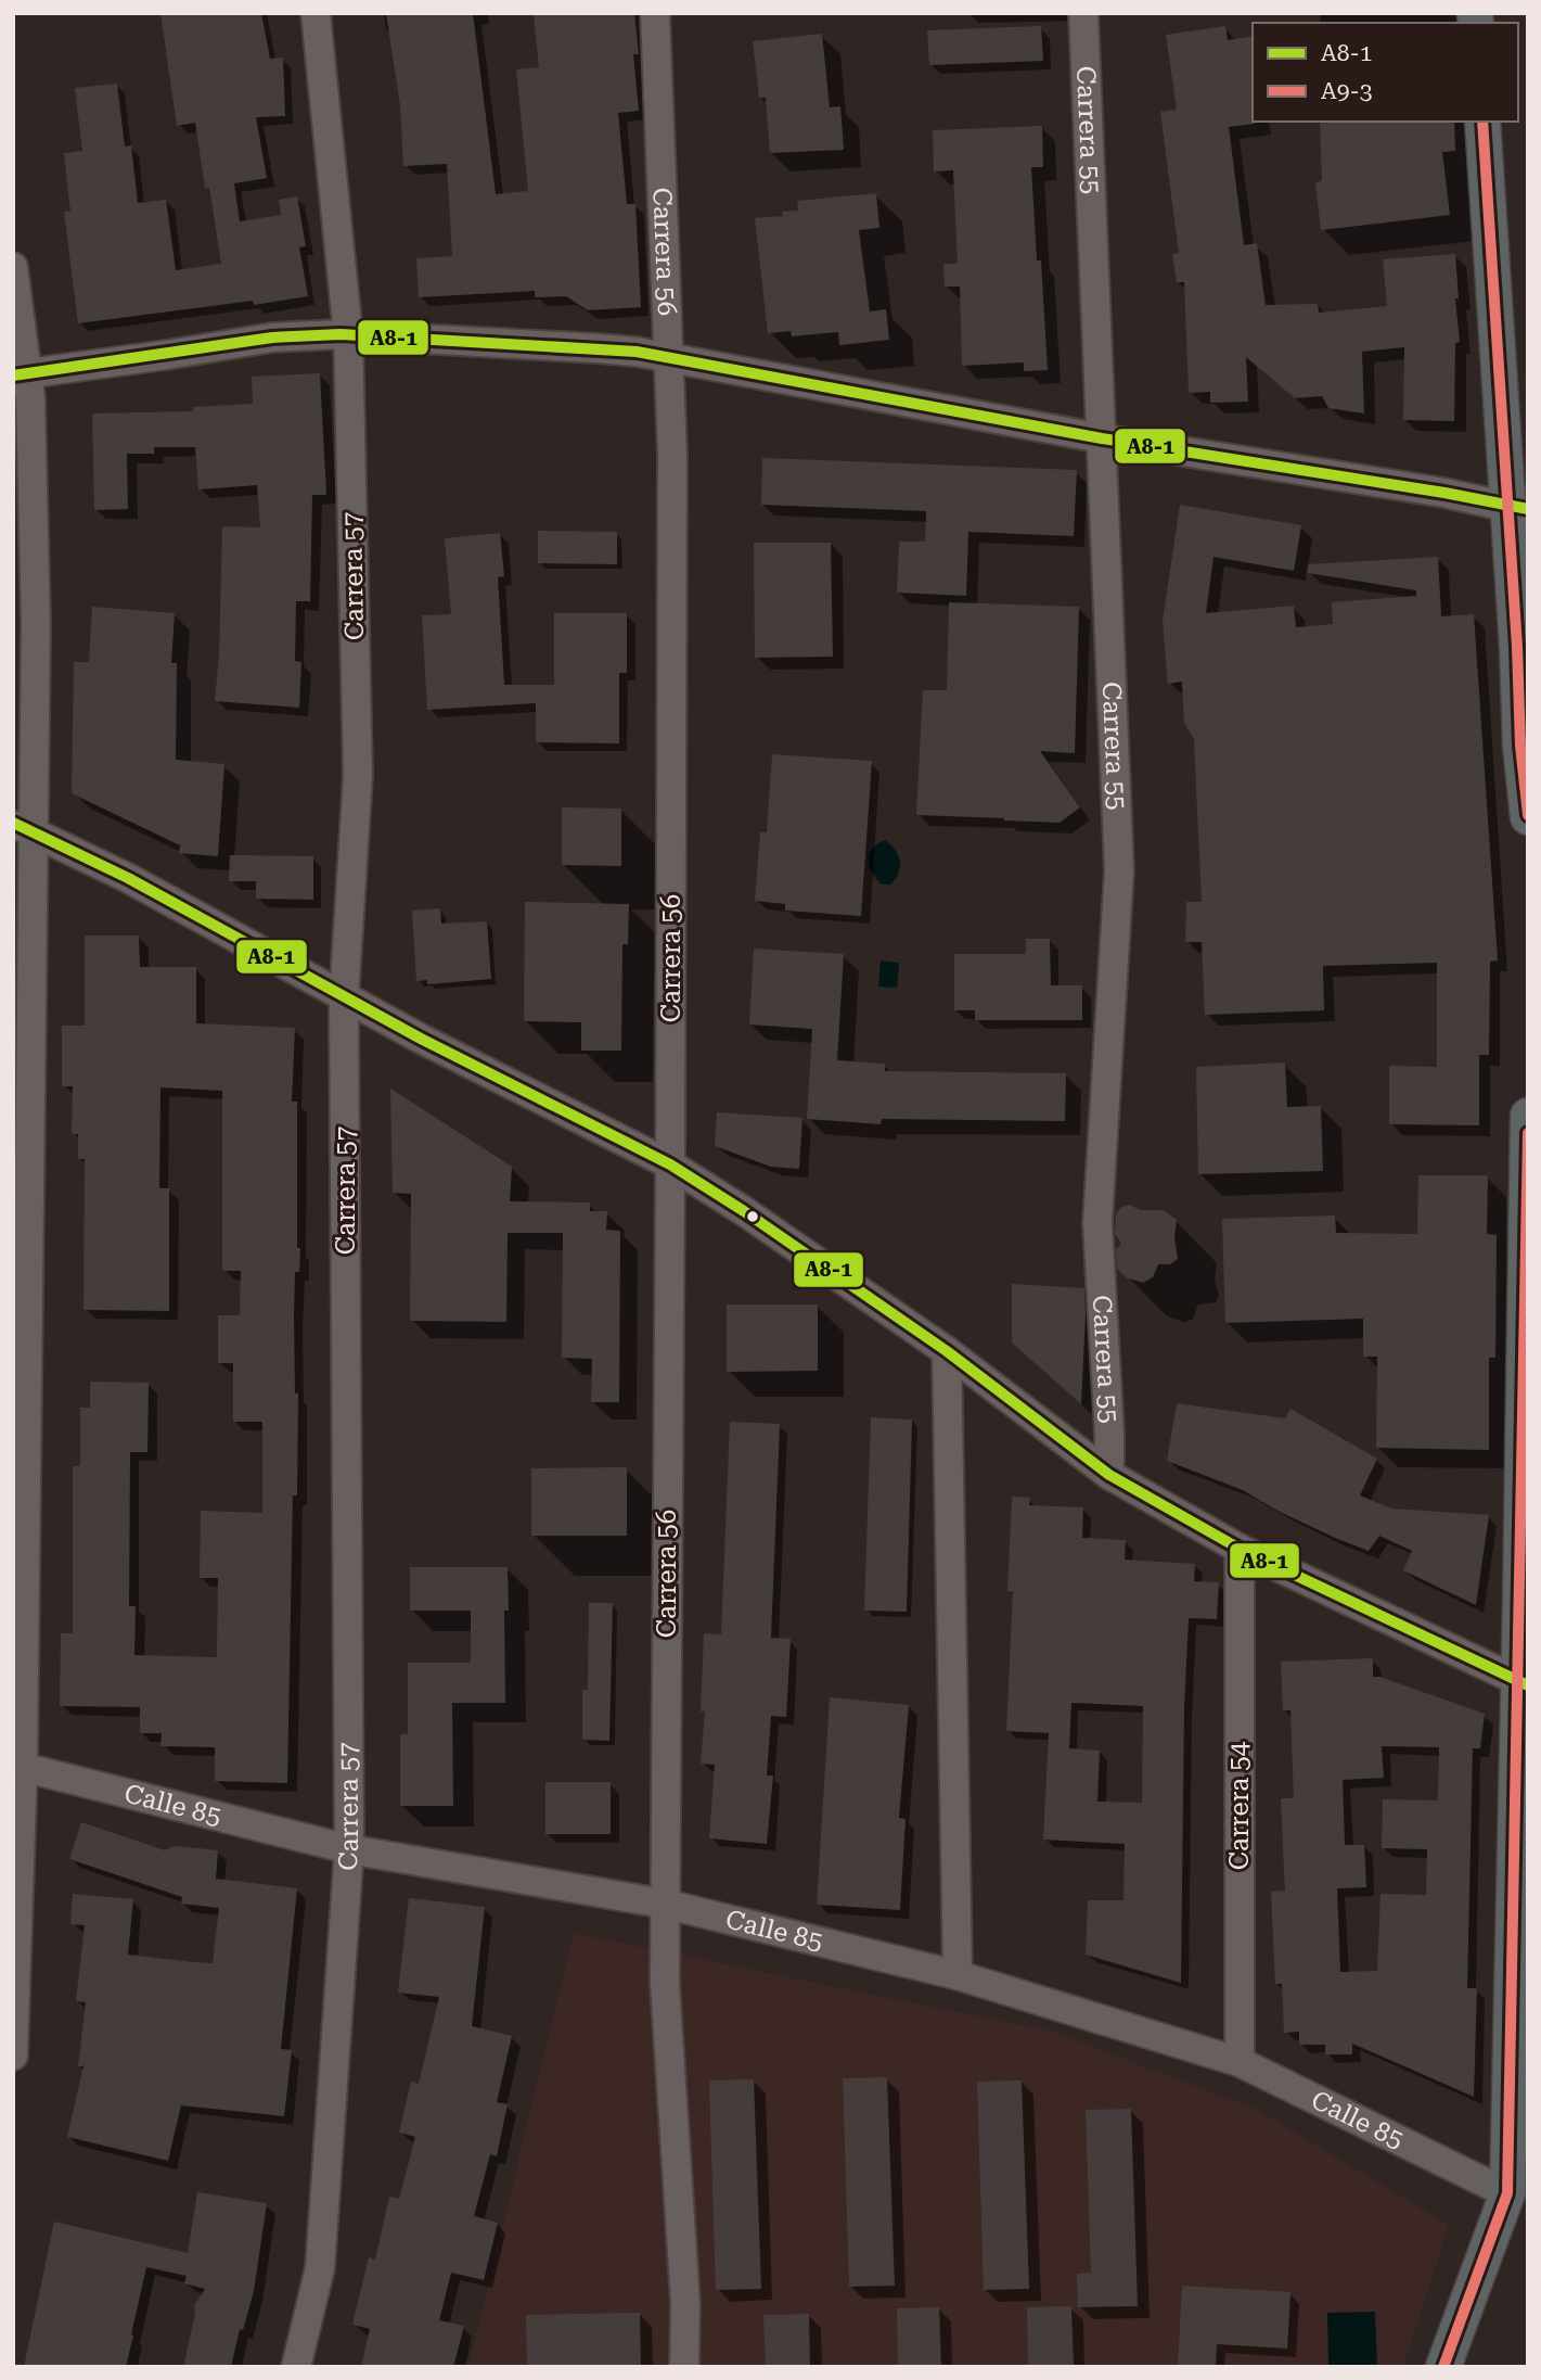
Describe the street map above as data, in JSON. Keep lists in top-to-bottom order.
{
  "streets": {
    "street": [
      "Carrera 55",
      "Carrera 56",
      "Carrera 57",
      "Calle 85",
      "Carrera 54"
    ]
  },
  "crossings": [
    ["Carrera 56", "Calle 85"],
    ["Carrera 57", "Calle 85"],
    ["Calle 85", "Carrera 54"]
  ],
  "lines": ["transit line A9-3", "transit line A8-1"],
  "legend": ["A8-1", "A9-3"]
}
